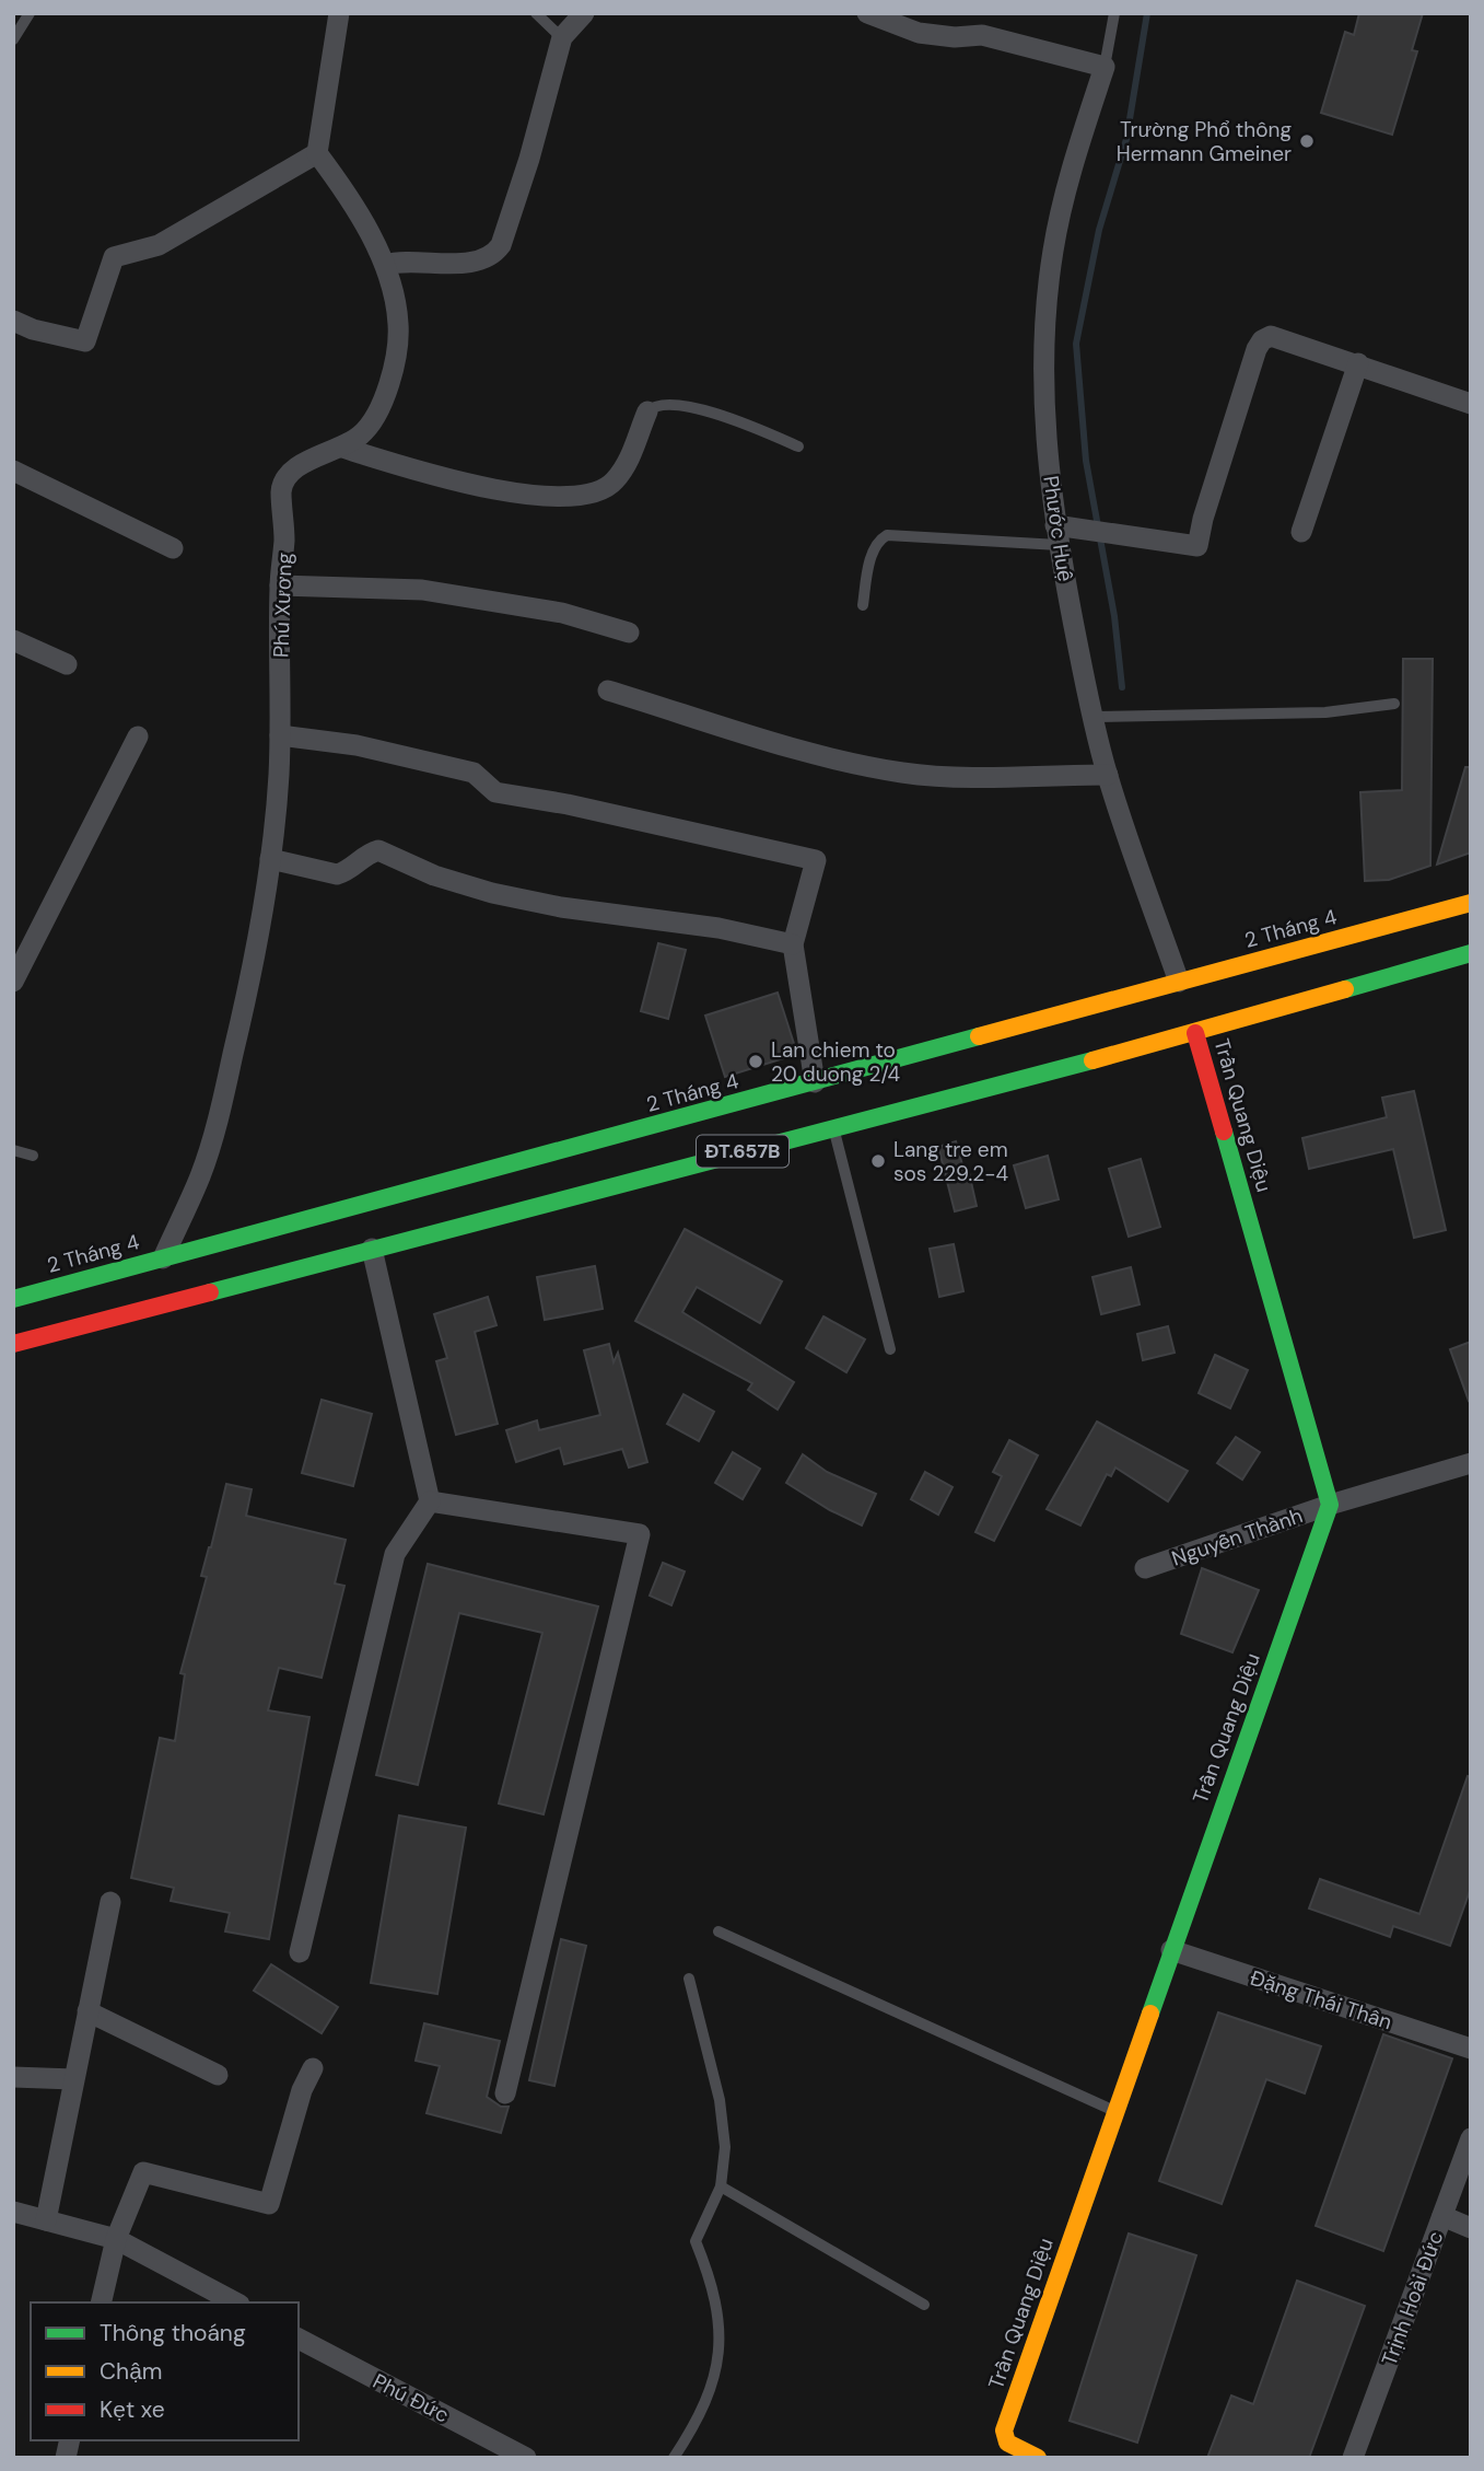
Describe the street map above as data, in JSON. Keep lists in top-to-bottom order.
{
  "streets": {
    "main road": ["2 Tháng 4", "Trần Quang Diệu", "ĐT.657B"],
    "street": [
      "Phước Huệ",
      "Phú Xương",
      "Nguyễn Thành",
      "Đặng Thái Thân",
      "Trịnh Hoài Đức",
      "Phú Đức"
    ]
  },
  "crossings": [
    ["Phước Huệ", "2 Tháng 4"],
    ["Phú Xương", "2 Tháng 4"],
    ["Trần Quang Diệu", "ĐT.657B"],
    ["Trần Quang Diệu", "Nguyễn Thành"],
    ["Trần Quang Diệu", "Đặng Thái Thân"]
  ],
  "places": ["Trường Phổ thông Hermann Gmeiner", "Lan chiem to 20 duong 2/4", "Lang tre em sos 229.2-4"],
  "legend": ["Thông thoáng", "Chậm", "Kẹt xe"]
}
